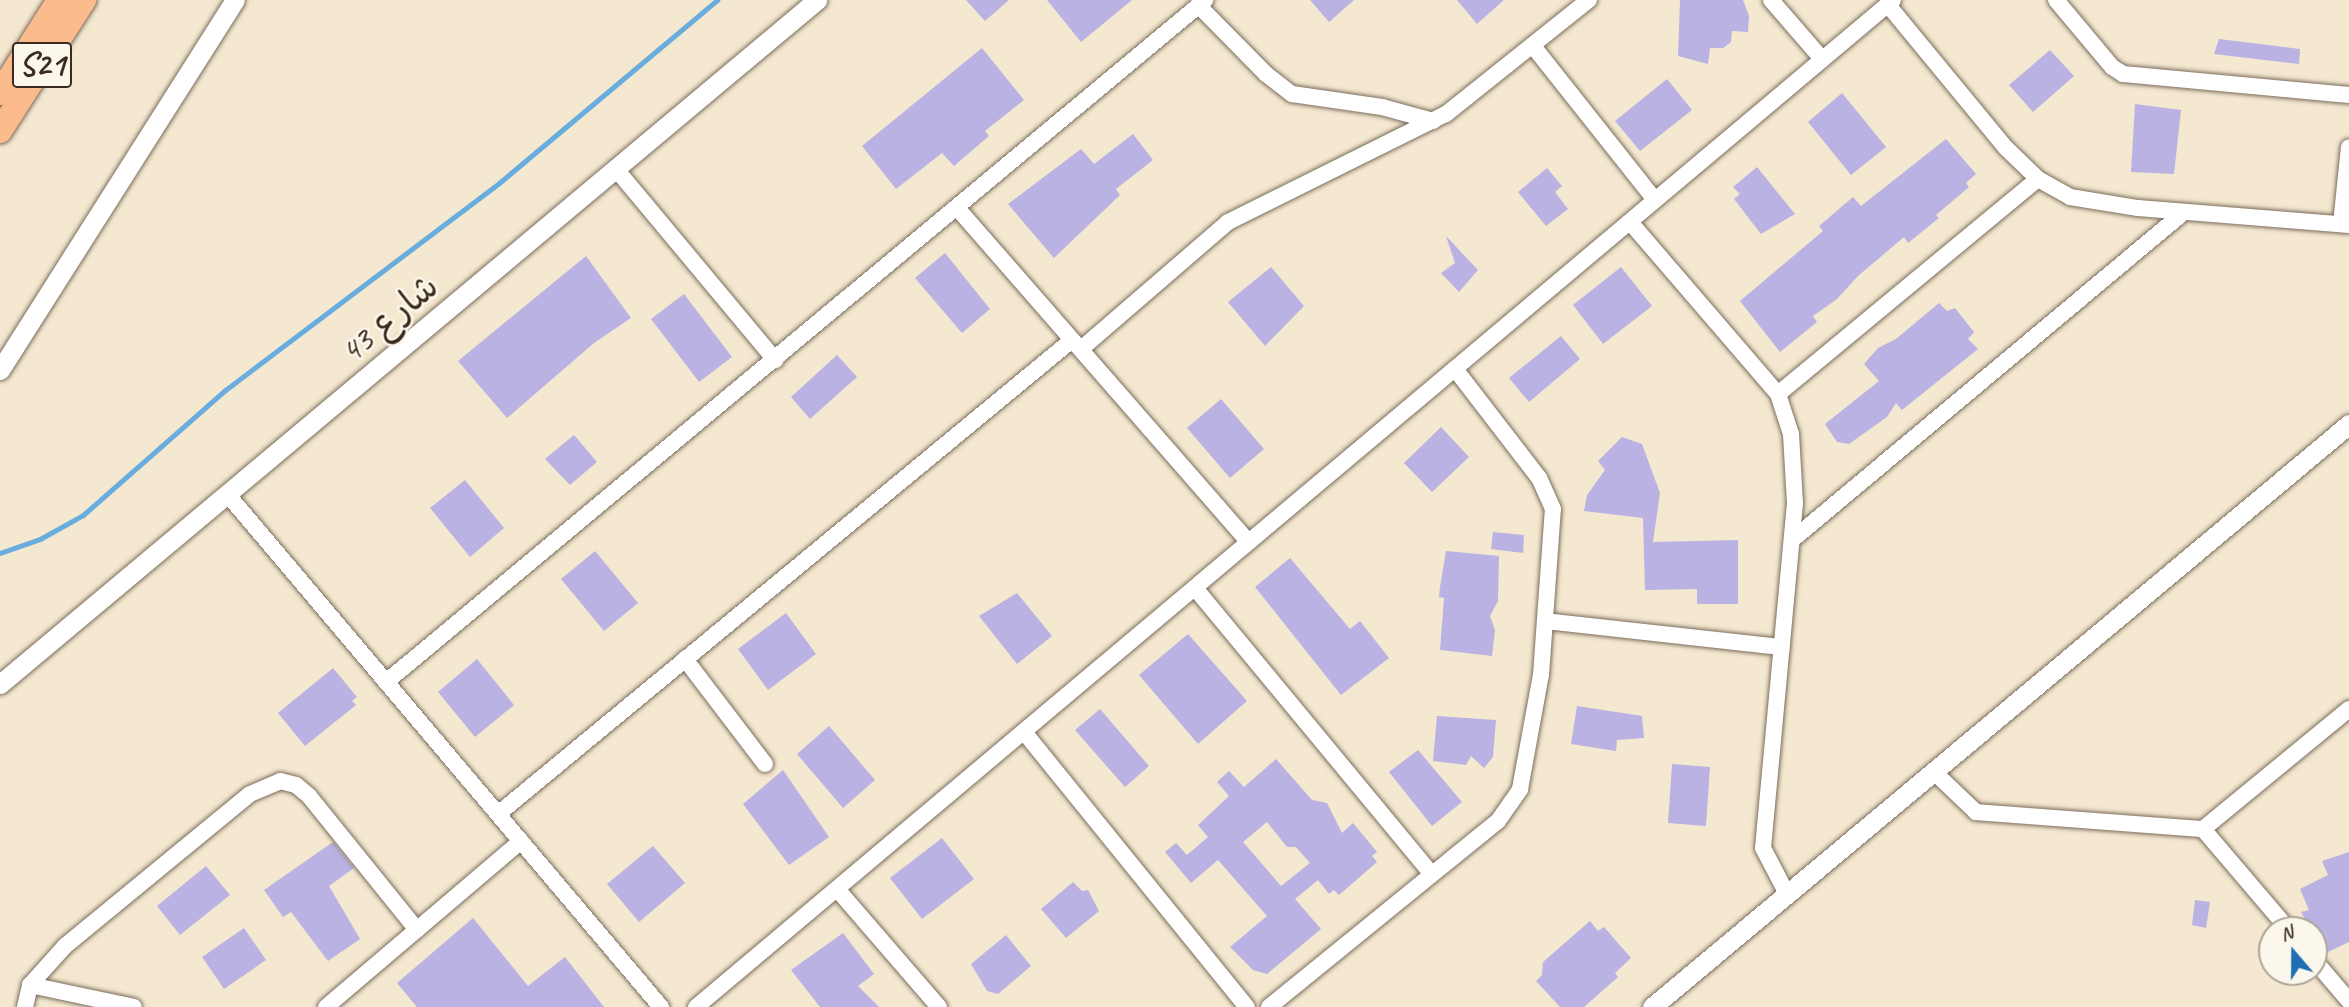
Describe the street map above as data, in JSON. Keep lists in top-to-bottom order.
{
  "streets": {
    "main road": ["S21"],
    "street": ["شارع 43"]
  },
  "north": "top"
}
